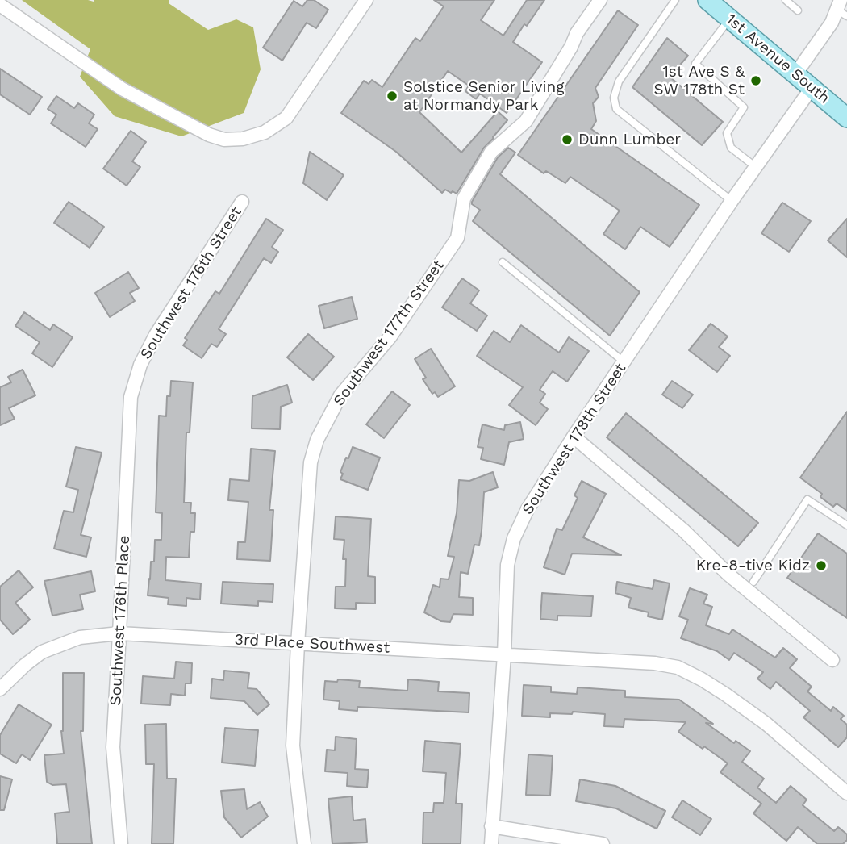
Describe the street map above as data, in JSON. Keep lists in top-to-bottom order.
{
  "streets": {
    "main road": ["1st Avenue South"],
    "street": [
      "Southwest 176th Street",
      "Southwest 177th Street",
      "Southwest 178th Street",
      "Southwest 176th Place",
      "3rd Place Southwest"
    ]
  },
  "crossings": [
    ["1st Avenue South", "Southwest 178th Street"],
    ["Southwest 176th Street", "Southwest 176th Place"],
    ["Southwest 177th Street", "3rd Place Southwest"],
    ["Southwest 178th Street", "3rd Place Southwest"],
    ["Southwest 176th Place", "3rd Place Southwest"]
  ],
  "places": [
    "1st Ave S & SW 178th St",
    "Solstice Senior Living at Normandy Park",
    "Dunn Lumber",
    "Kre-8-tive Kidz"
  ]
}
